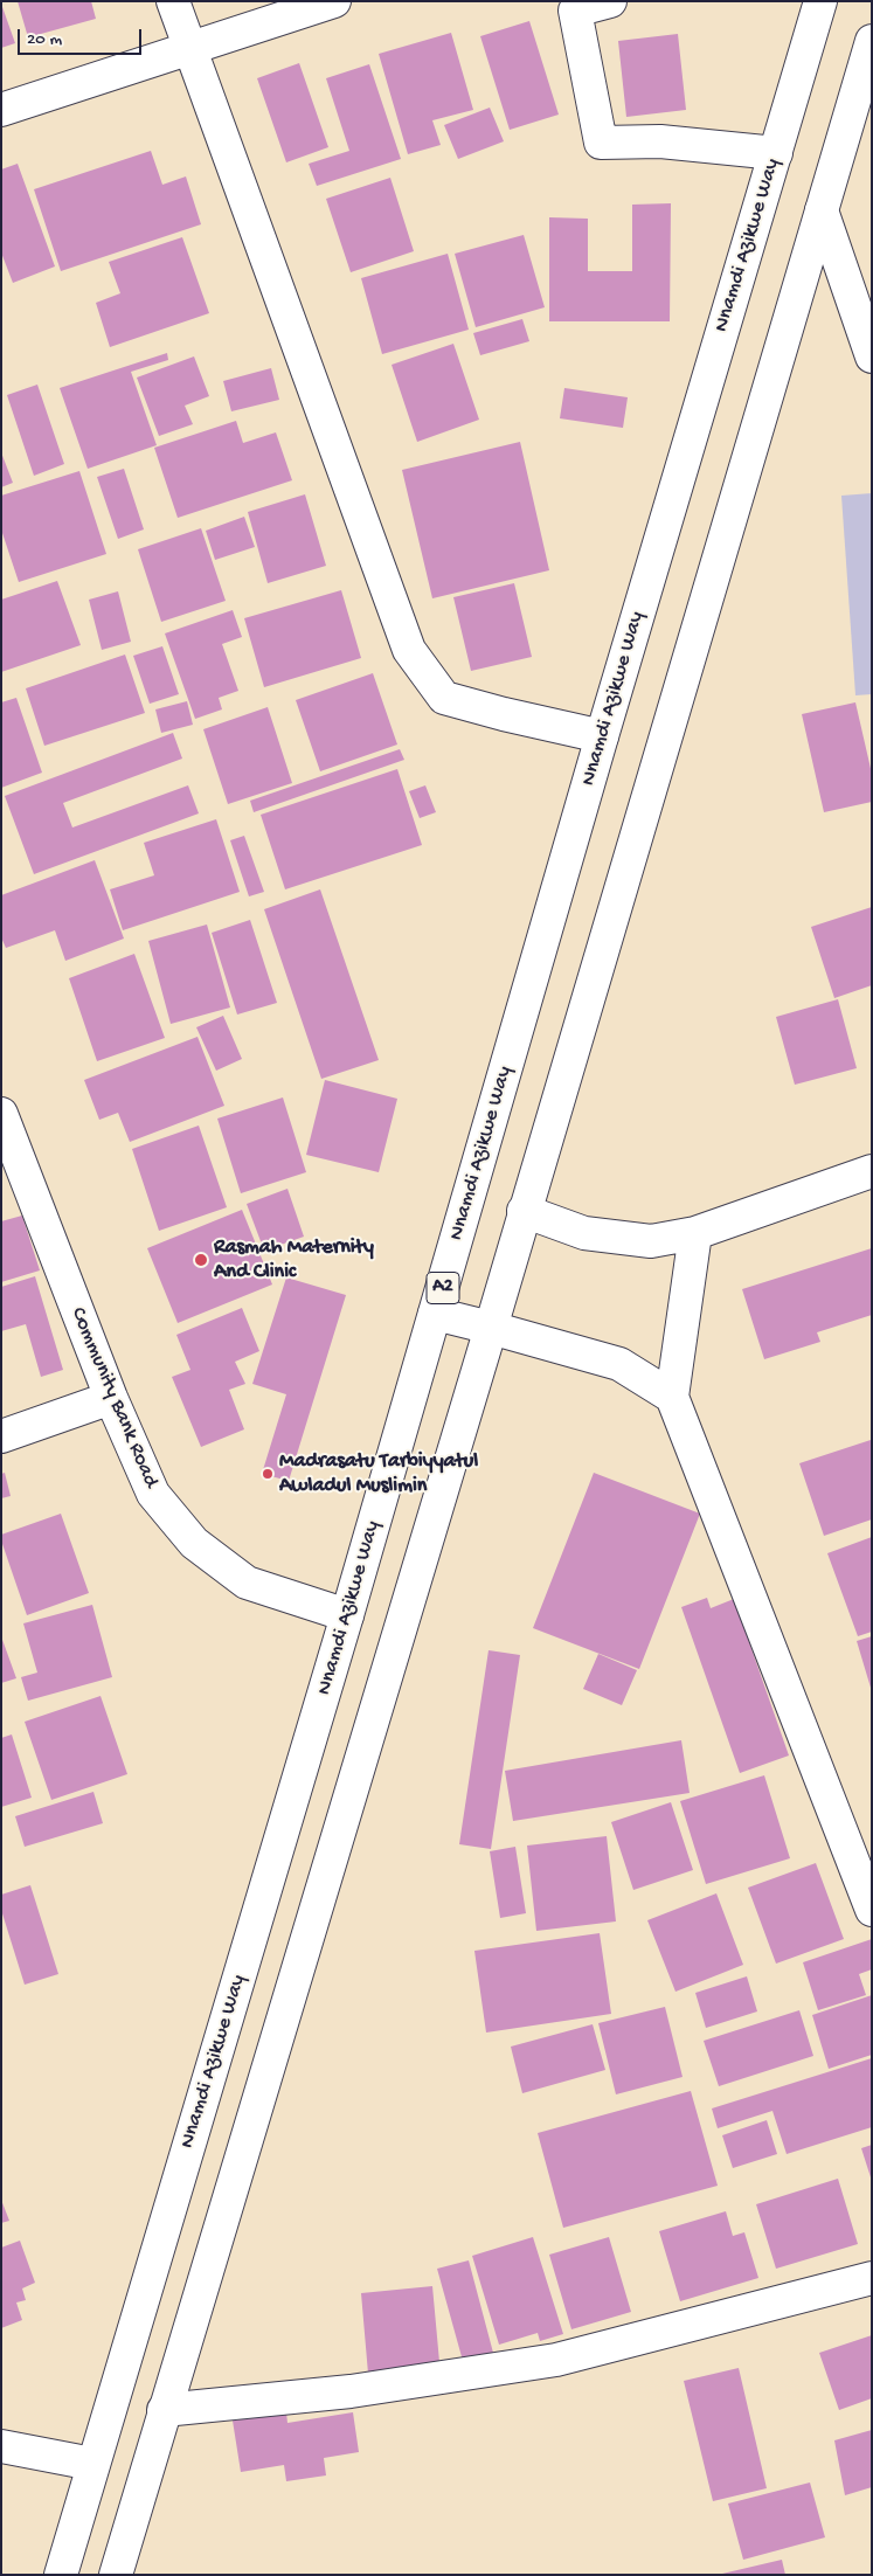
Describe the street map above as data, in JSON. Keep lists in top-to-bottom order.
{
  "streets": {
    "main road": ["Nnamdi Azikwe Way", "A2", "Community Bank Road"]
  },
  "crossings": [
    ["Nnamdi Azikwe Way", "Community Bank Road"]
  ],
  "places": ["Rasmah Maternity And Clinic", "Madrasatu Tarbiyyatul Awladul Muslimin"],
  "scale_bar": "20 m"
}
